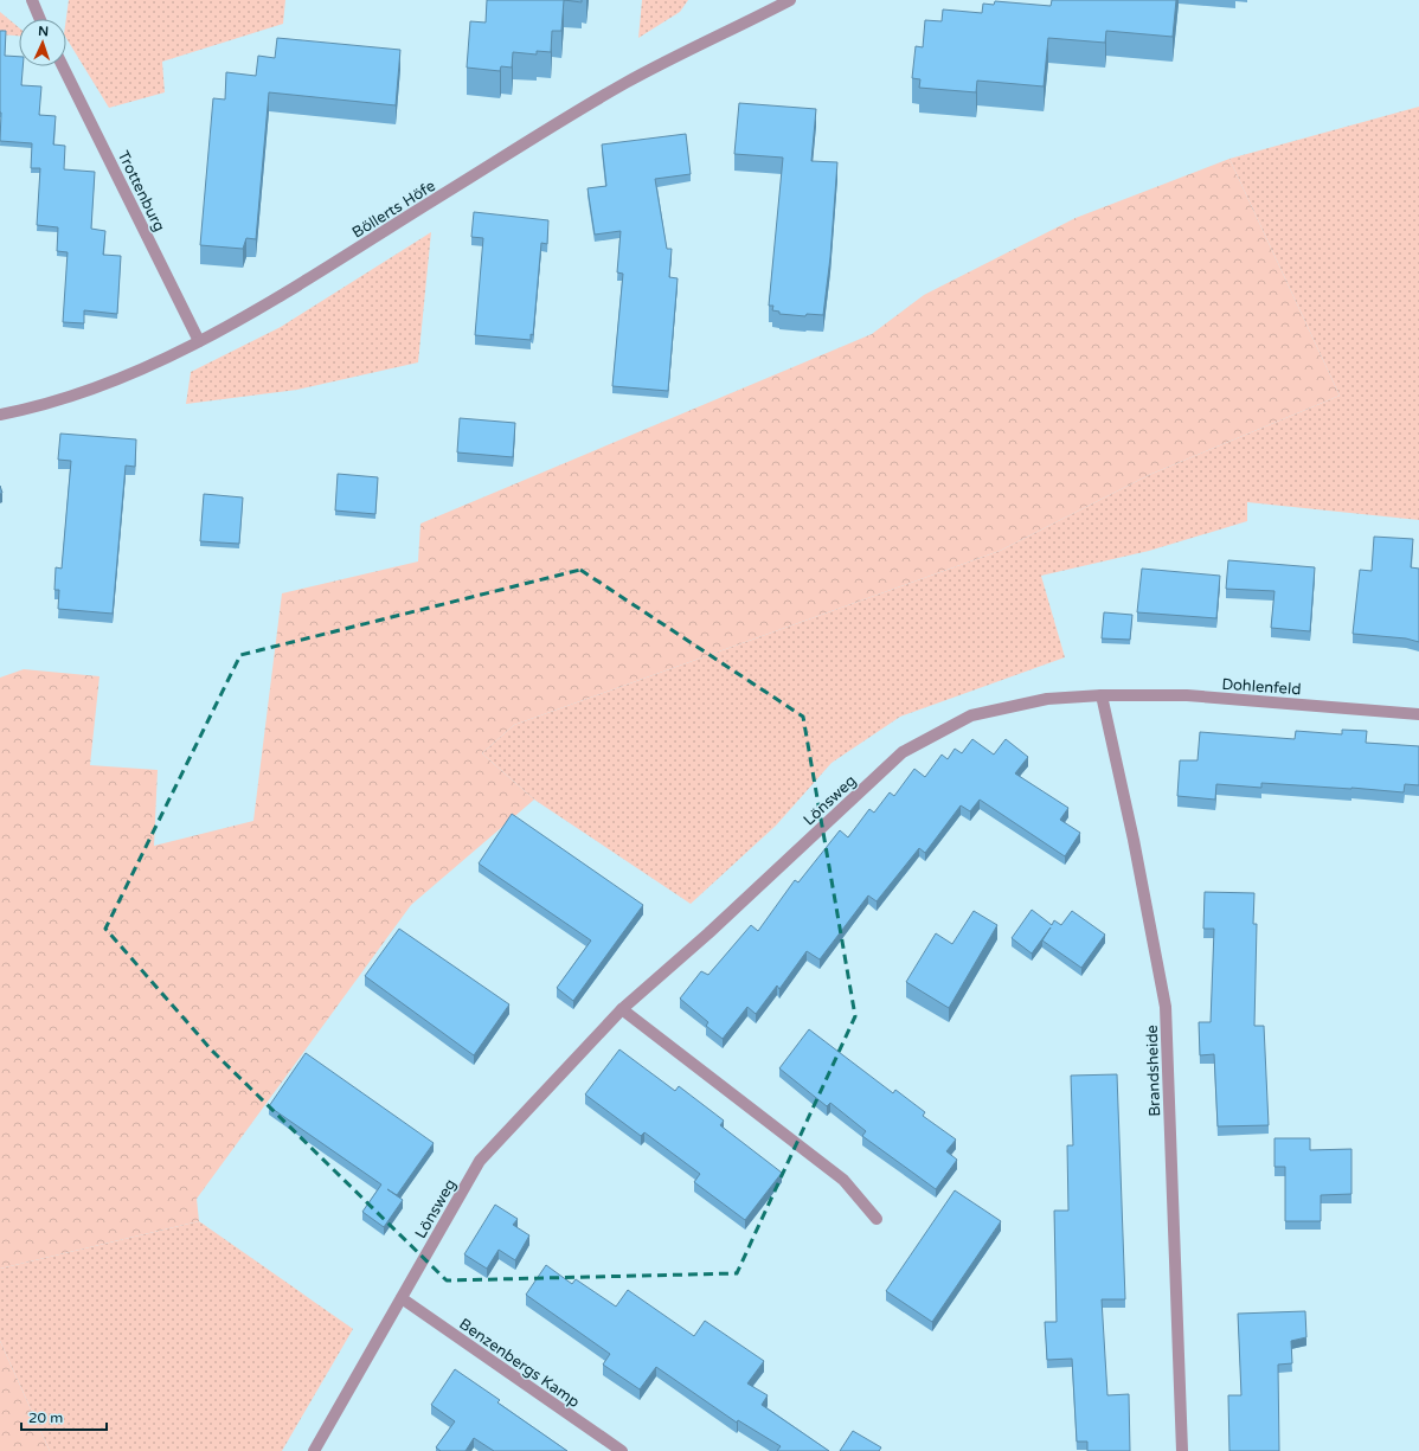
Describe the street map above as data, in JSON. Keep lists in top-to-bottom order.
{
  "streets": {
    "street": [
      "Trottenburg",
      "Böllerts Höfe",
      "Dohlenfeld",
      "Lönsweg",
      "Brandsheide",
      "Benzenbergs Kamp"
    ]
  },
  "crossings": [
    ["Trottenburg", "Böllerts Höfe"],
    ["Dohlenfeld", "Lönsweg"],
    ["Dohlenfeld", "Brandsheide"],
    ["Lönsweg", "Brandsheide"],
    ["Lönsweg", "Benzenbergs Kamp"]
  ],
  "scale_bar": "20 m",
  "north": "top"
}
